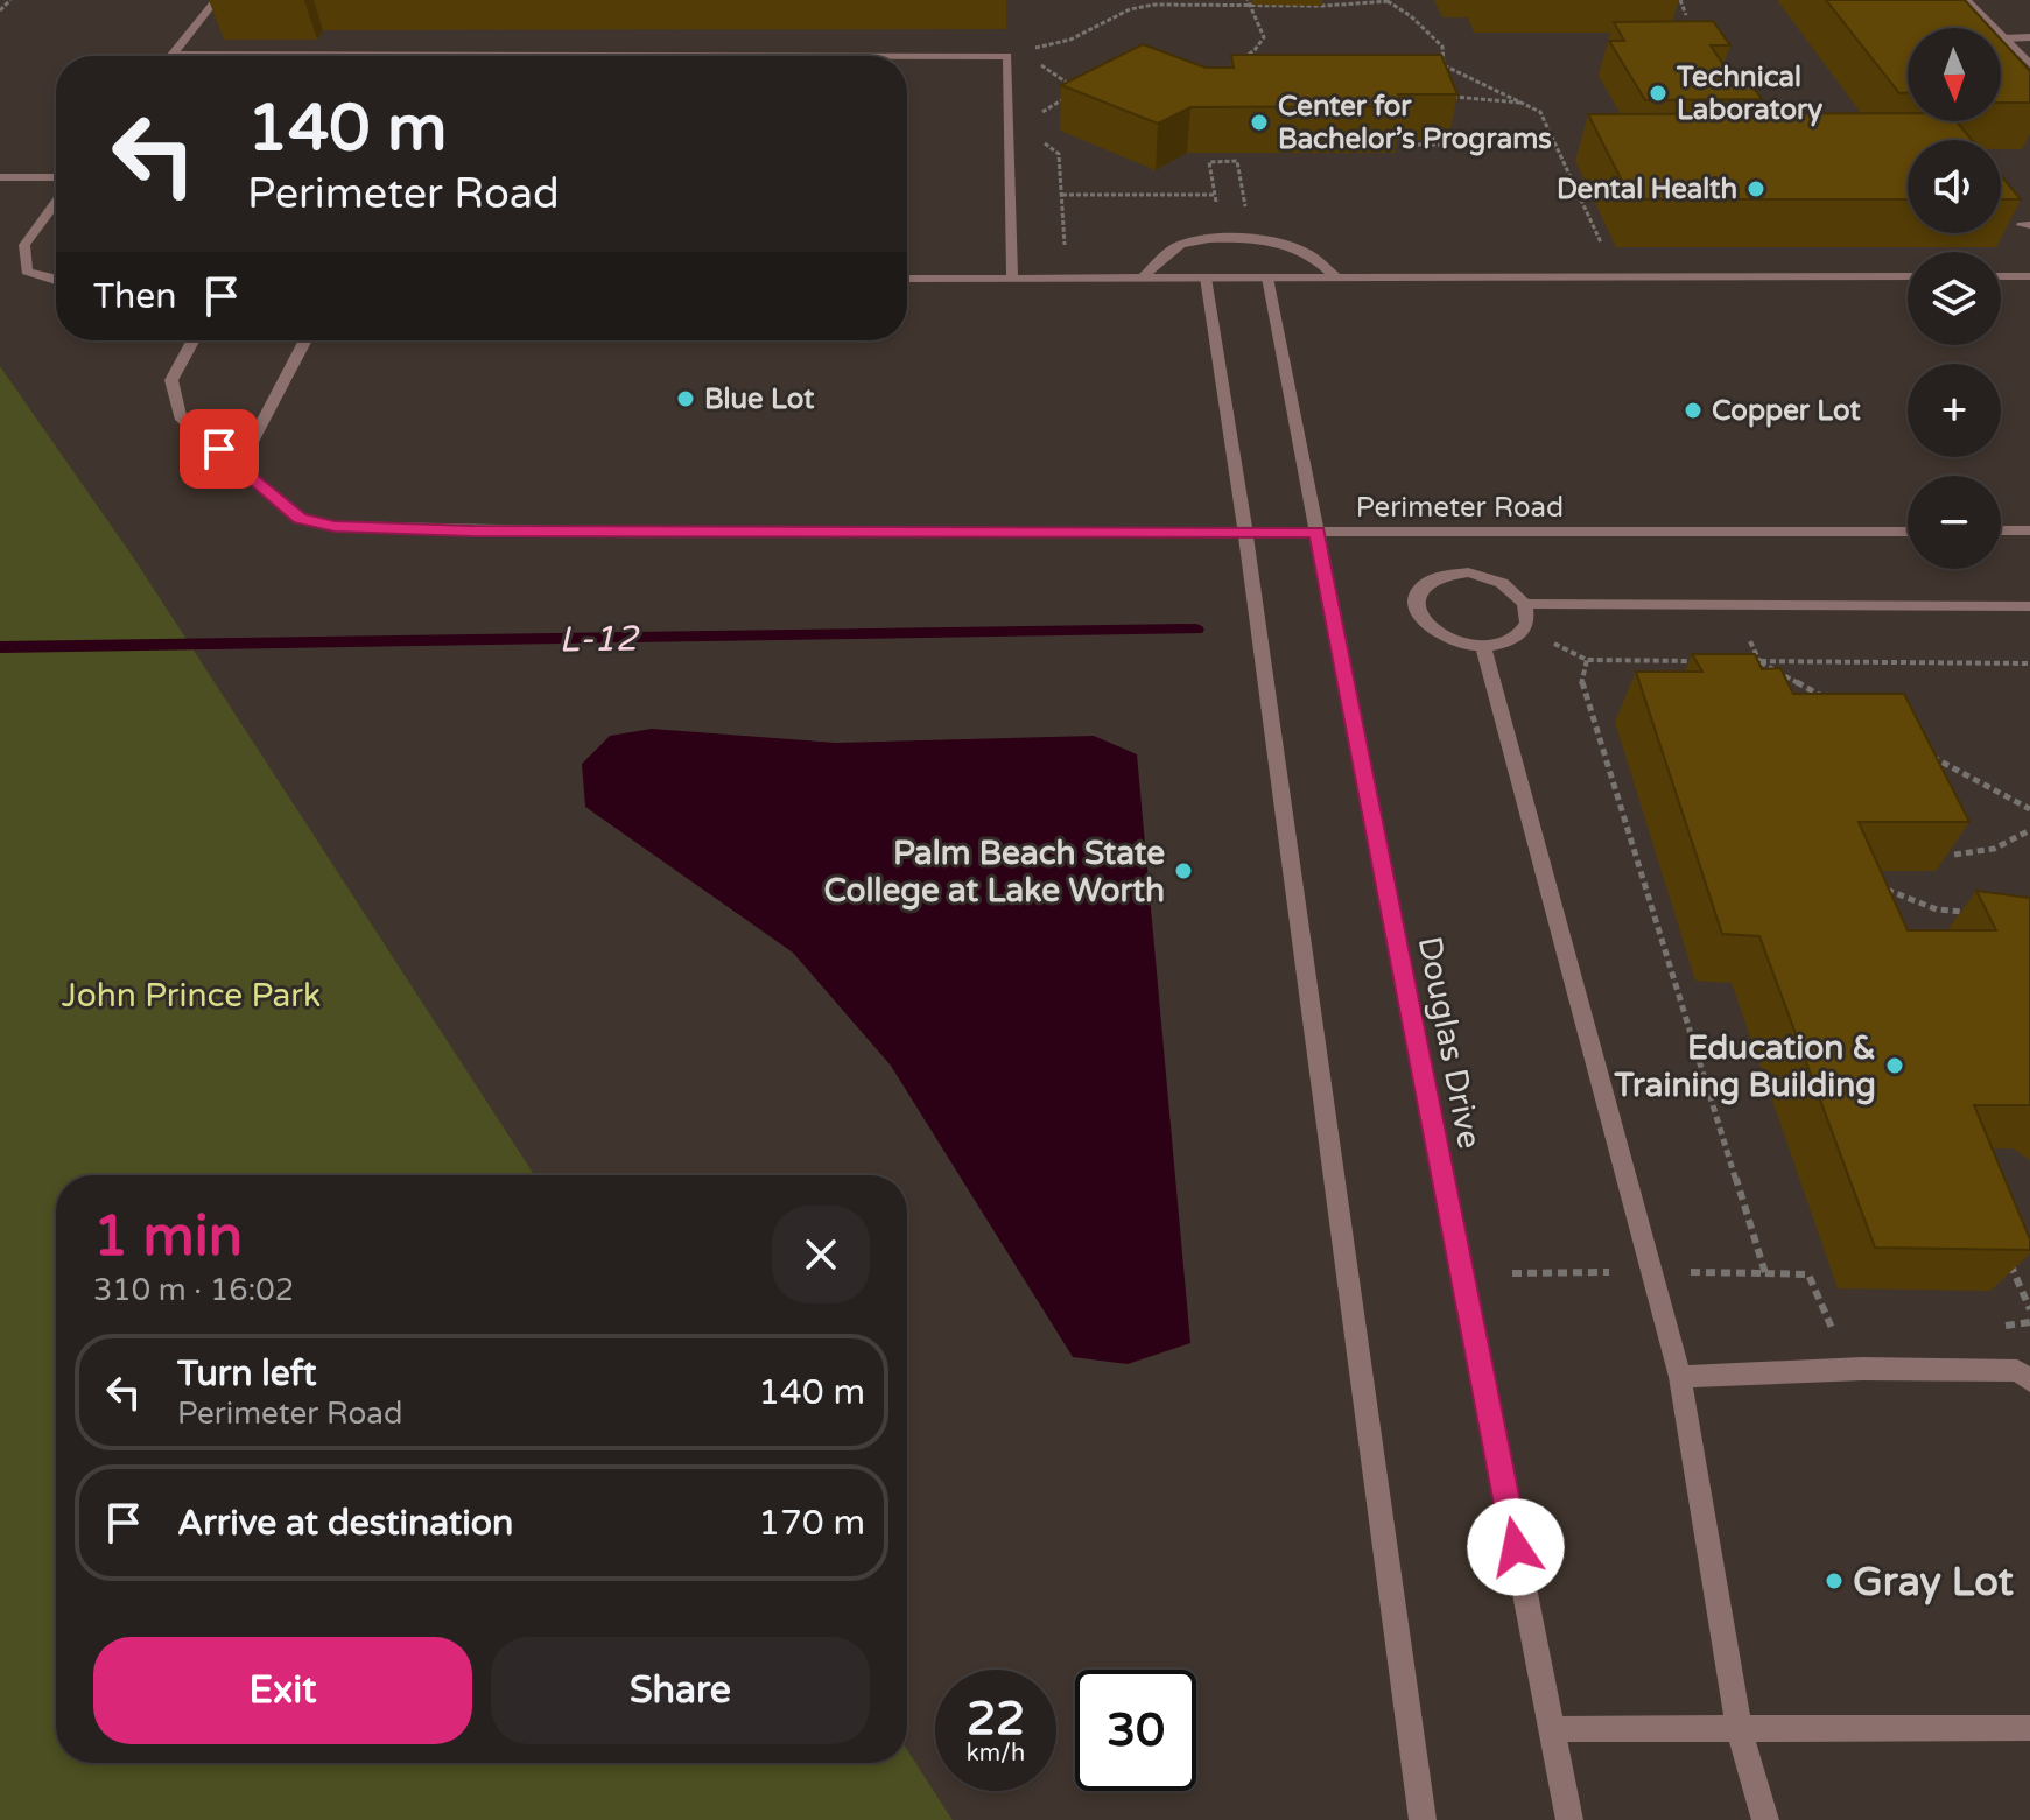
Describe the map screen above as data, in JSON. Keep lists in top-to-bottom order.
{
  "streets": {
    "street": ["Perimeter Road", "Douglas Drive"]
  },
  "crossings": [
    ["Perimeter Road", "Douglas Drive"]
  ],
  "water": ["L-12"],
  "parks": ["John Prince Park"],
  "places": [
    "Technical Laboratory",
    "Center for Bachelor’s Programs",
    "Dental Health",
    "Blue Lot",
    "Copper Lot",
    "Palm Beach State College at Lake Worth",
    "Education & Training Building",
    "Gray Lot"
  ],
  "north": "bottom",
  "page": {
    "map_buttons": ["+", "−"],
    "turn": ["140 m", "Perimeter Road"],
    "then": "Then",
    "heading": ["1 min", "310 m · 16:02"],
    "list": [
      {
        "name": "Turn left",
        "note": "Perimeter Road",
        "value": "140 m"
      },
      {
        "name": "Arrive at destination",
        "value": "170 m"
      }
    ],
    "buttons": ["Exit", "Share"],
    "speed": "22 km/h",
    "limit": "30"
  }
}
